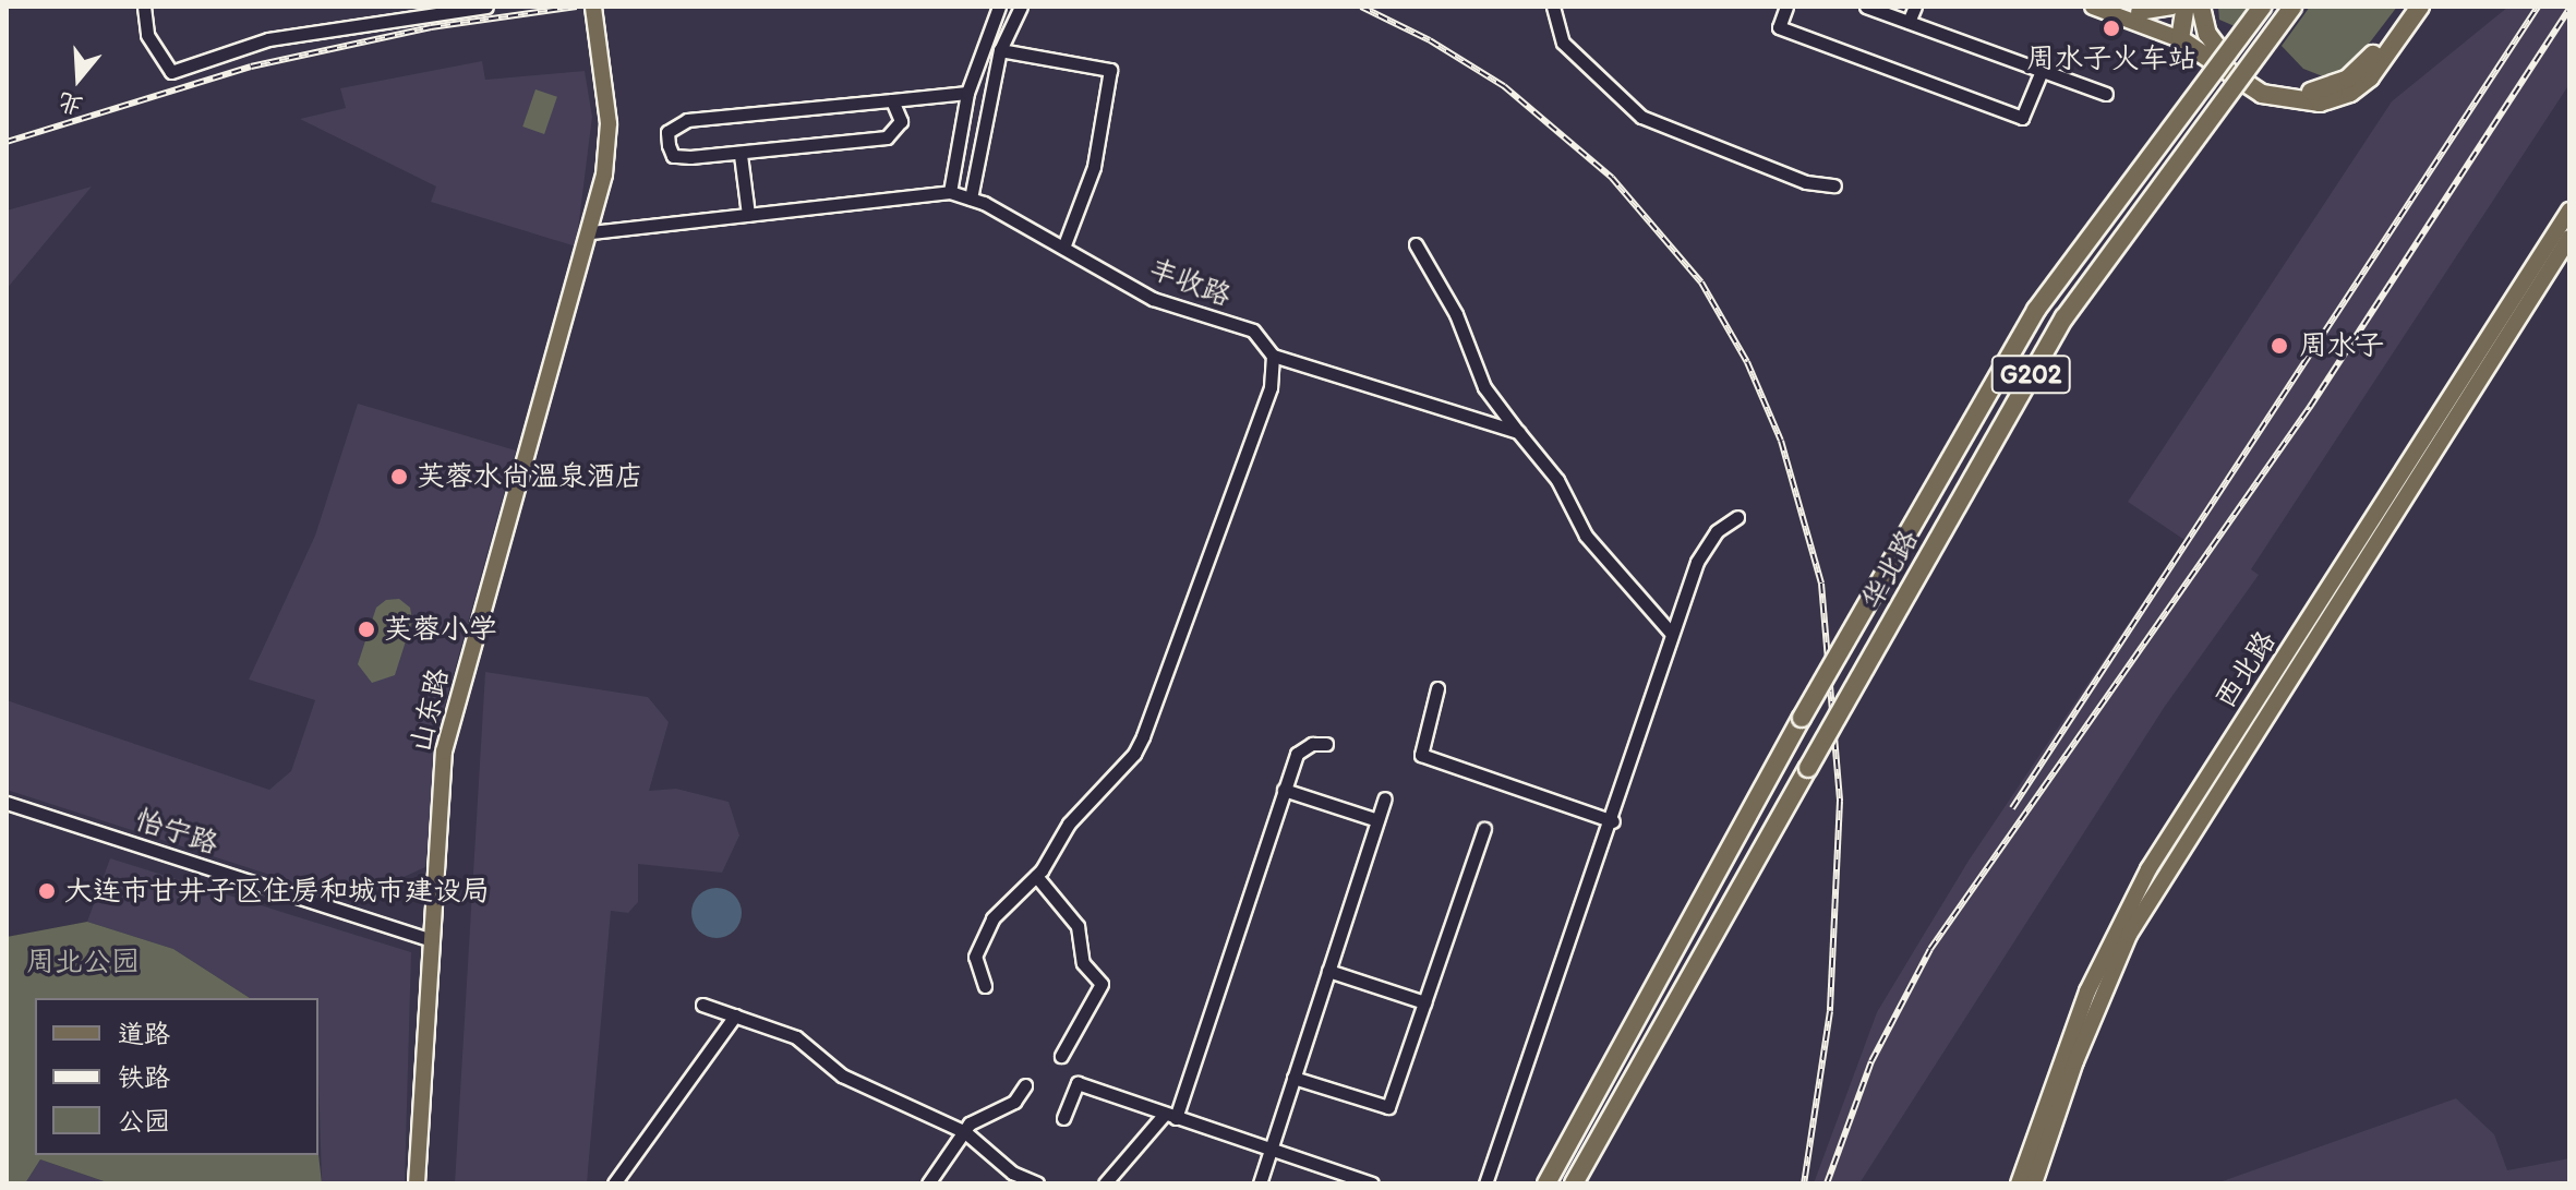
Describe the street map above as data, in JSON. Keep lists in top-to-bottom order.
{
  "streets": {
    "highway": ["G202", "华北路"],
    "main road": ["西北路", "山东路"],
    "street": ["丰收路", "怡宁路"]
  },
  "crossings": [
    ["丰收路", "山东路"],
    ["山东路", "怡宁路"]
  ],
  "parks": ["周北公园"],
  "places": [
    "周水子火车站",
    "周水子",
    "芙蓉水尚温泉酒店",
    "芙蓉小学",
    "大连市甘井子区住房和城市建设局"
  ],
  "legend": ["道路", "铁路", "公园"],
  "north": "bottom"
}
